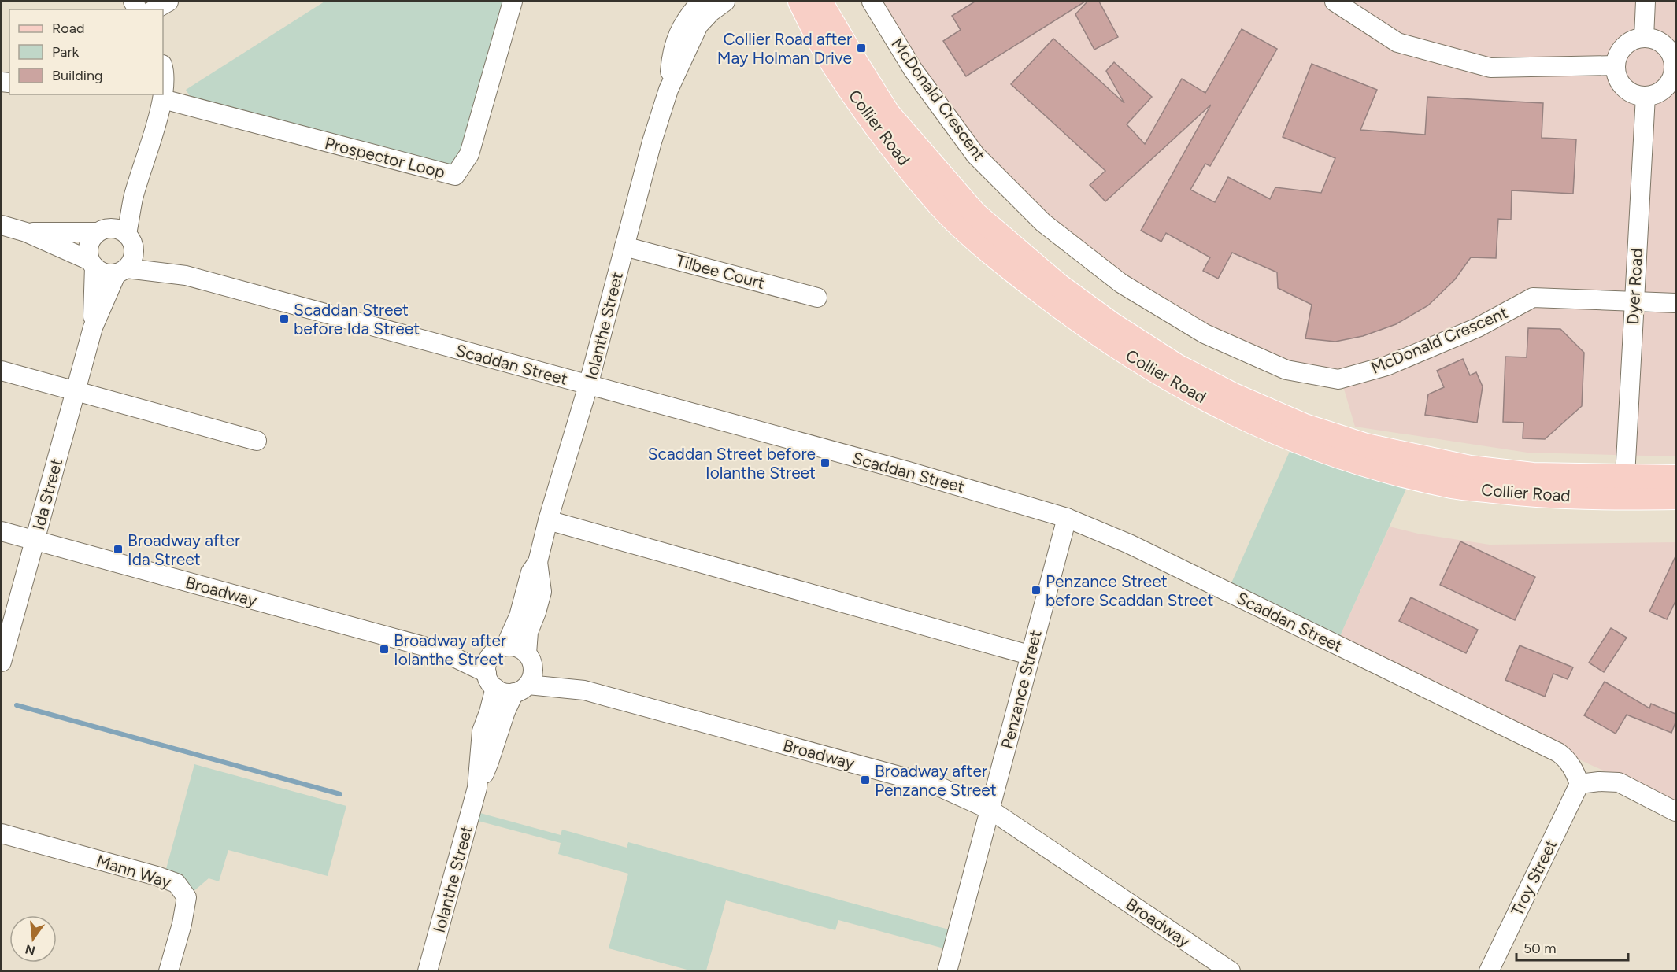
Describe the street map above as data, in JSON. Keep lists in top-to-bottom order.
{
  "streets": {
    "main road": ["Collier Road"],
    "street": [
      "McDonald Crescent",
      "Prospector Loop",
      "Tilbee Court",
      "Dyer Road",
      "Iolanthe Street",
      "Scaddan Street",
      "Ida Street",
      "Broadway",
      "Penzance Street",
      "Mann Way",
      "Troy Street"
    ]
  },
  "crossings": [
    ["McDonald Crescent", "Dyer Road"],
    ["Collier Road", "Dyer Road"],
    ["Tilbee Court", "Iolanthe Street"],
    ["Iolanthe Street", "Scaddan Street"],
    ["Iolanthe Street", "Broadway"],
    ["Scaddan Street", "Ida Street"],
    ["Scaddan Street", "Penzance Street"],
    ["Scaddan Street", "Troy Street"],
    ["Ida Street", "Broadway"],
    ["Broadway", "Penzance Street"]
  ],
  "places": {
    "transit": [
      "Collier Road after May Holman Drive",
      "Scaddan Street before Ida Street",
      "Scaddan Street before Iolanthe Street",
      "Broadway after Ida Street",
      "Penzance Street before Scaddan Street",
      "Broadway after Iolanthe Street",
      "Broadway after Penzance Street"
    ]
  },
  "legend": ["Road", "Park", "Building"],
  "scale_bar": "50 m",
  "north": "bottom"
}
